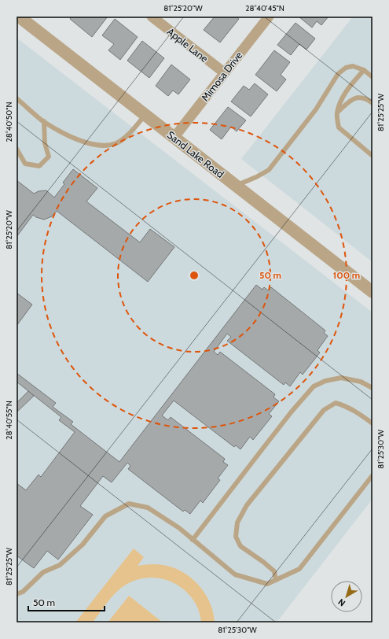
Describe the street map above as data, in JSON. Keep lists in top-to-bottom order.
{
  "streets": {
    "street": ["Apple Lane", "Mimosa Drive", "Sand Lake Road"]
  },
  "crossings": [
    ["Apple Lane", "Mimosa Drive"],
    ["Mimosa Drive", "Sand Lake Road"]
  ],
  "scale_bar": "50 m",
  "north": "bottom left",
  "coordinates": [
    "81°25'20\"W",
    "28°40'45\"N",
    "81°25'25\"W",
    "28°40'50\"N",
    "28°40'55\"N",
    "81°25'30\"W"
  ],
  "rings": ["50 m", "100 m"]
}
